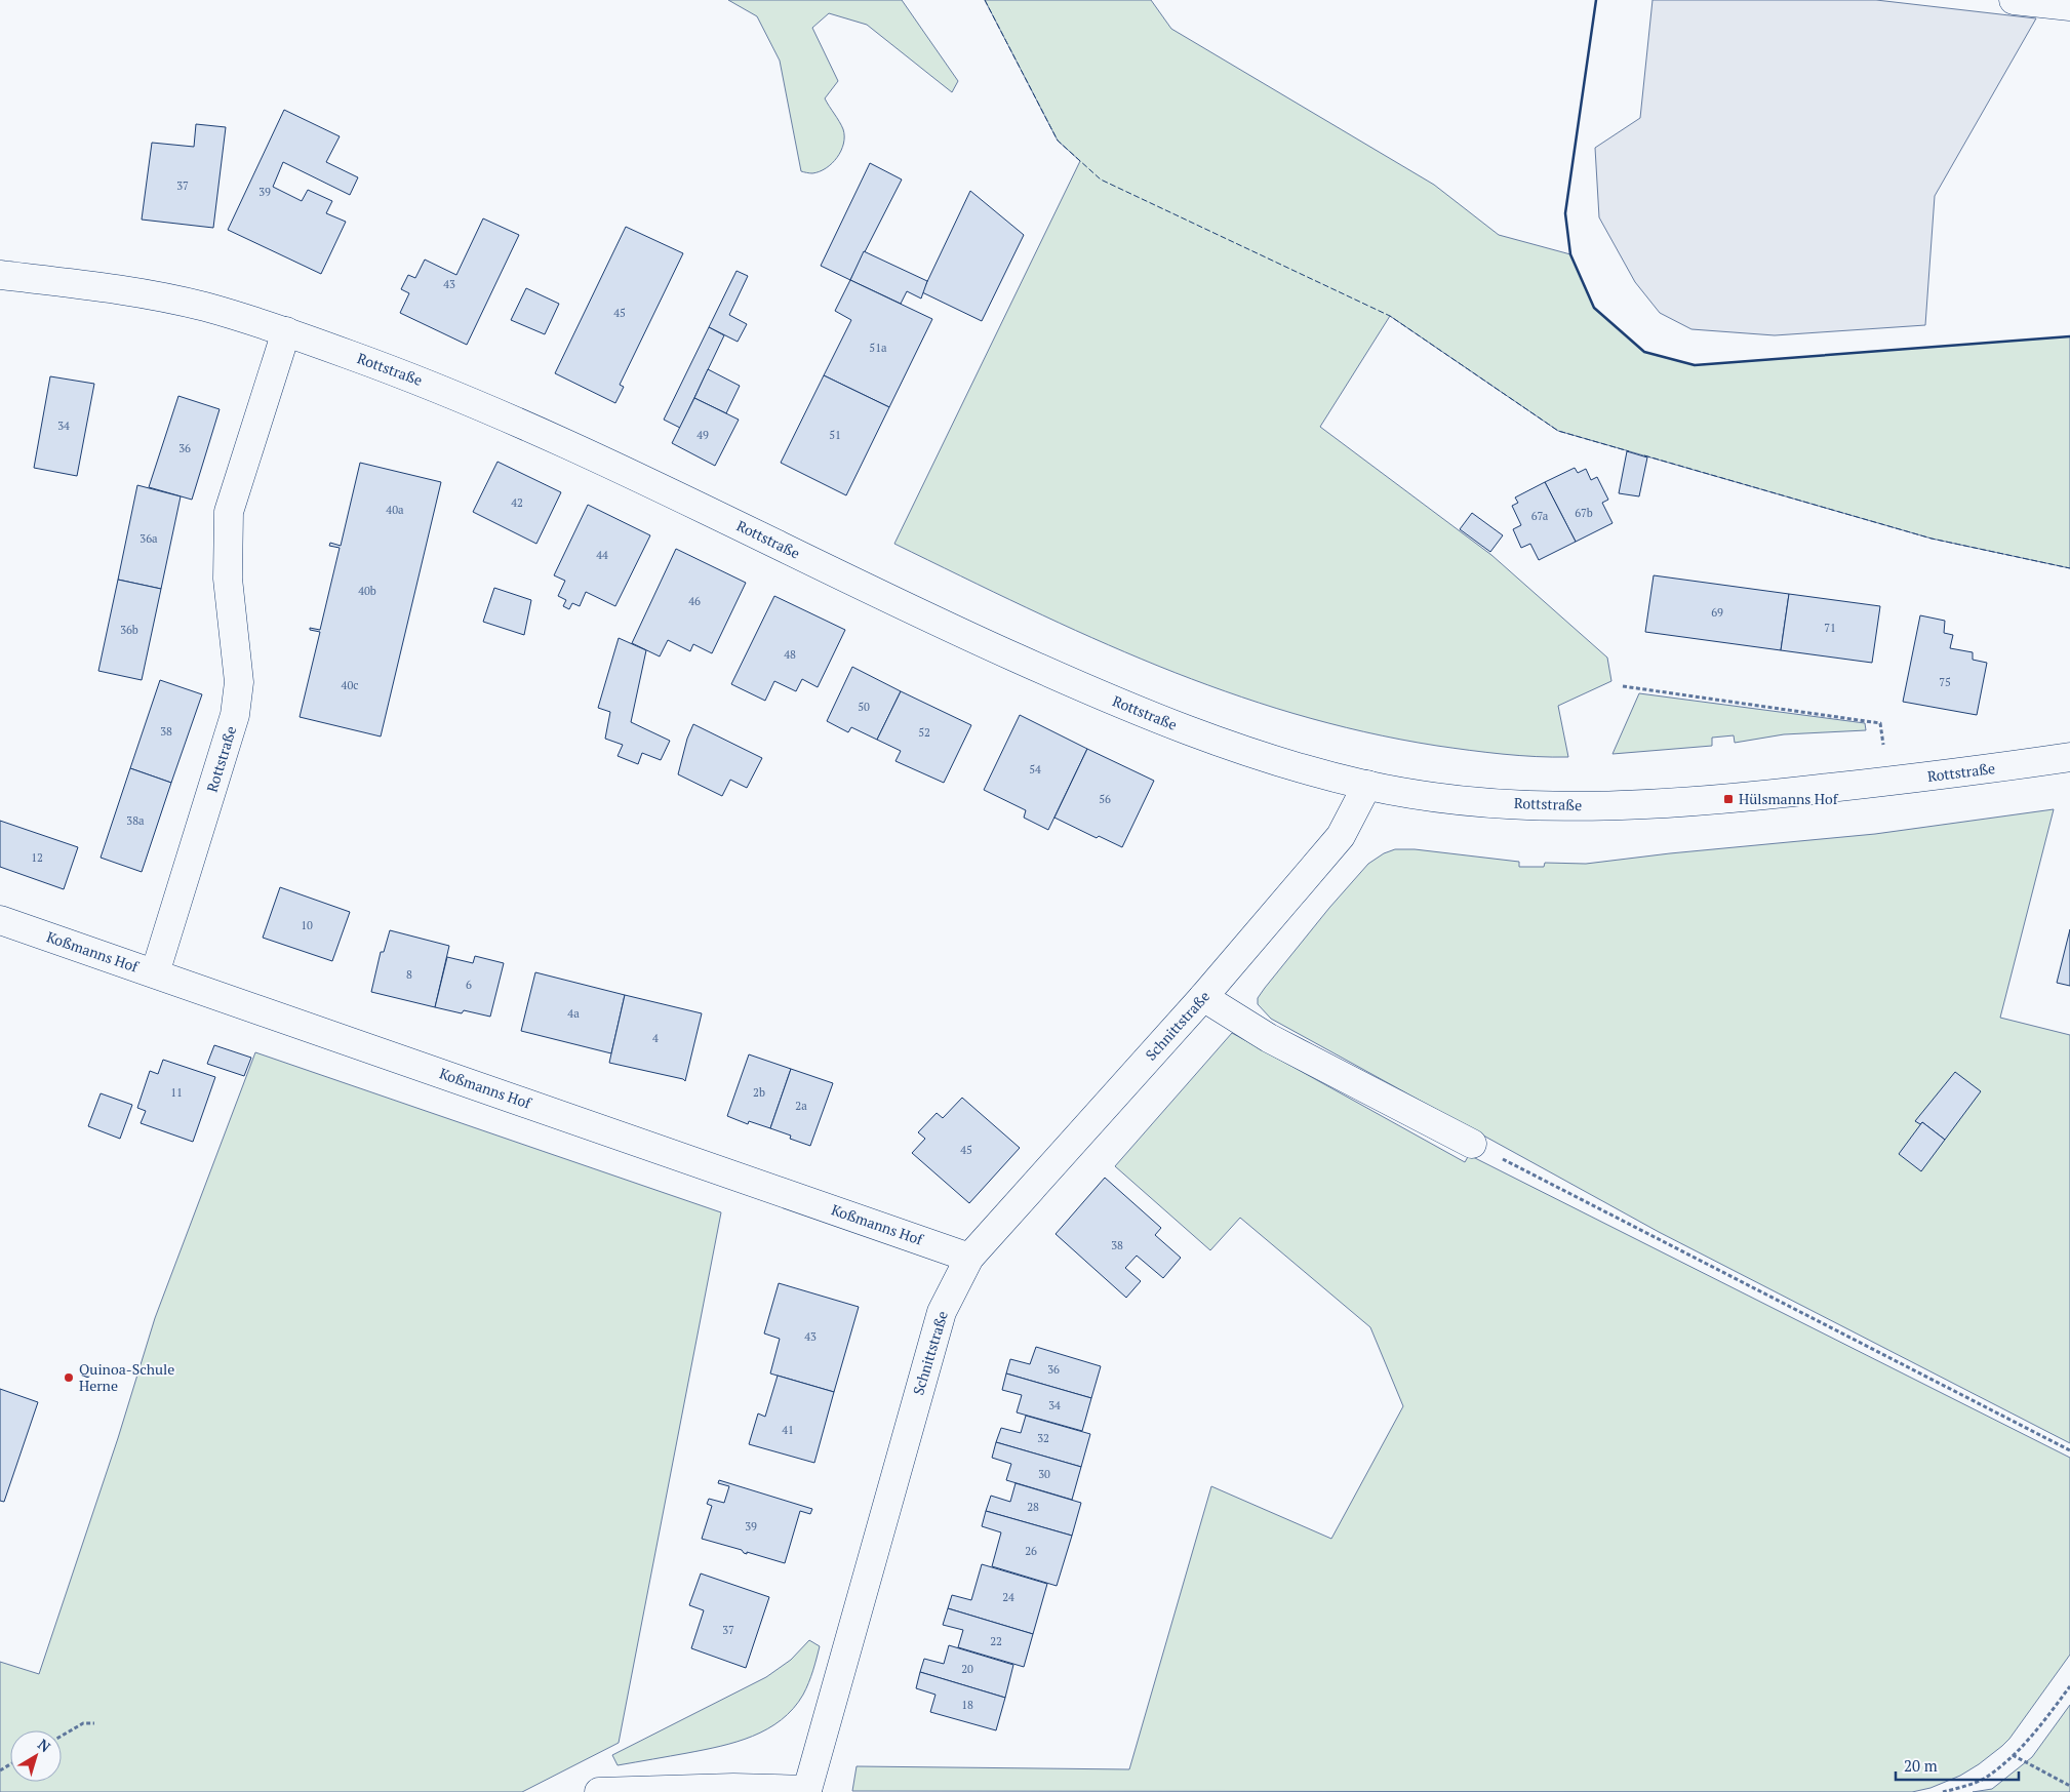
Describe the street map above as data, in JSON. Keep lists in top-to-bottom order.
{
  "streets": {
    "street": ["Rottstraße", "Koßmanns Hof", "Schnittstraße"]
  },
  "crossings": [
    ["Rottstraße", "Koßmanns Hof"],
    ["Rottstraße", "Schnittstraße"],
    ["Koßmanns Hof", "Schnittstraße"]
  ],
  "places": {
    "transit": ["Hülsmanns Hof"],
    "other": ["Quinoa-Schule Herne"]
  },
  "house_numbers": [
    "37",
    "39",
    "43",
    "45",
    "51a",
    "34",
    "49",
    "51",
    "36",
    "42",
    "40a",
    "67b",
    "67a",
    "36a",
    "44",
    "40b",
    "46",
    "69",
    "71",
    "36b",
    "48",
    "75",
    "40c",
    "50",
    "38",
    "52",
    "54",
    "56",
    "38a",
    "12",
    "10",
    "8",
    "6",
    "4a",
    "4",
    "11",
    "2b",
    "2a",
    "45",
    "38",
    "43",
    "36",
    "34",
    "41",
    "32",
    "30",
    "28",
    "39",
    "26",
    "24",
    "37",
    "22",
    "20",
    "18"
  ],
  "scale_bar": "20 m",
  "north": "top right"
}
